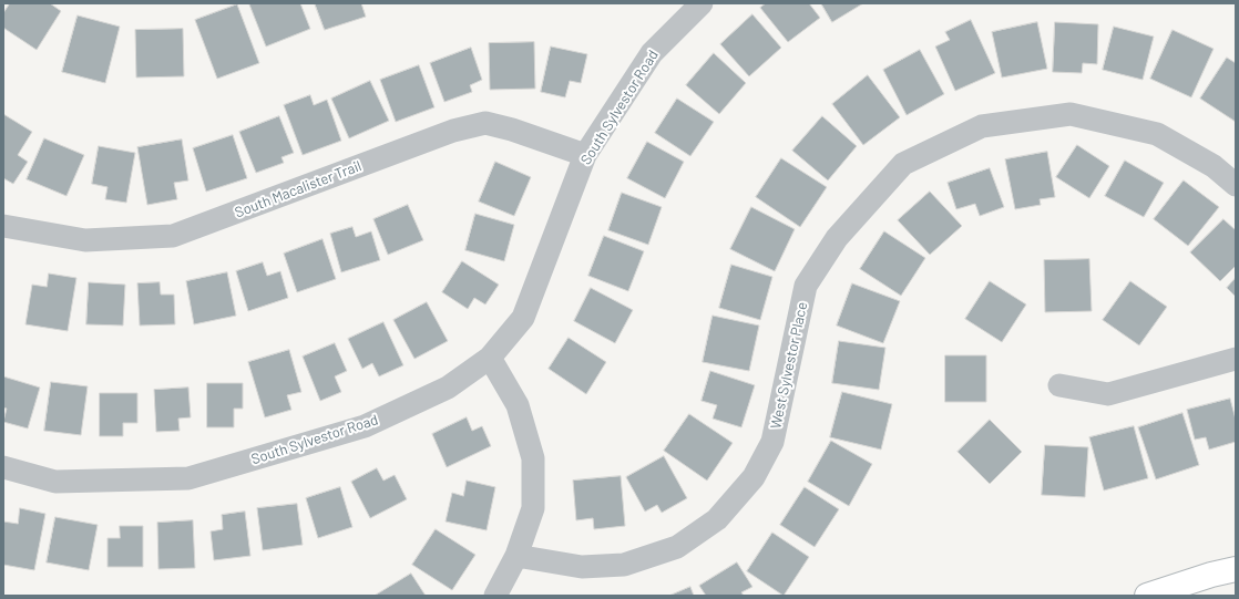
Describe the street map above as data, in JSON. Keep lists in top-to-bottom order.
{
  "streets": {
    "street": ["South Sylvestor Road", "South Macalister Trail", "West Sylvestor Place"]
  },
  "crossings": [
    ["South Sylvestor Road", "South Macalister Trail"]
  ]
}
